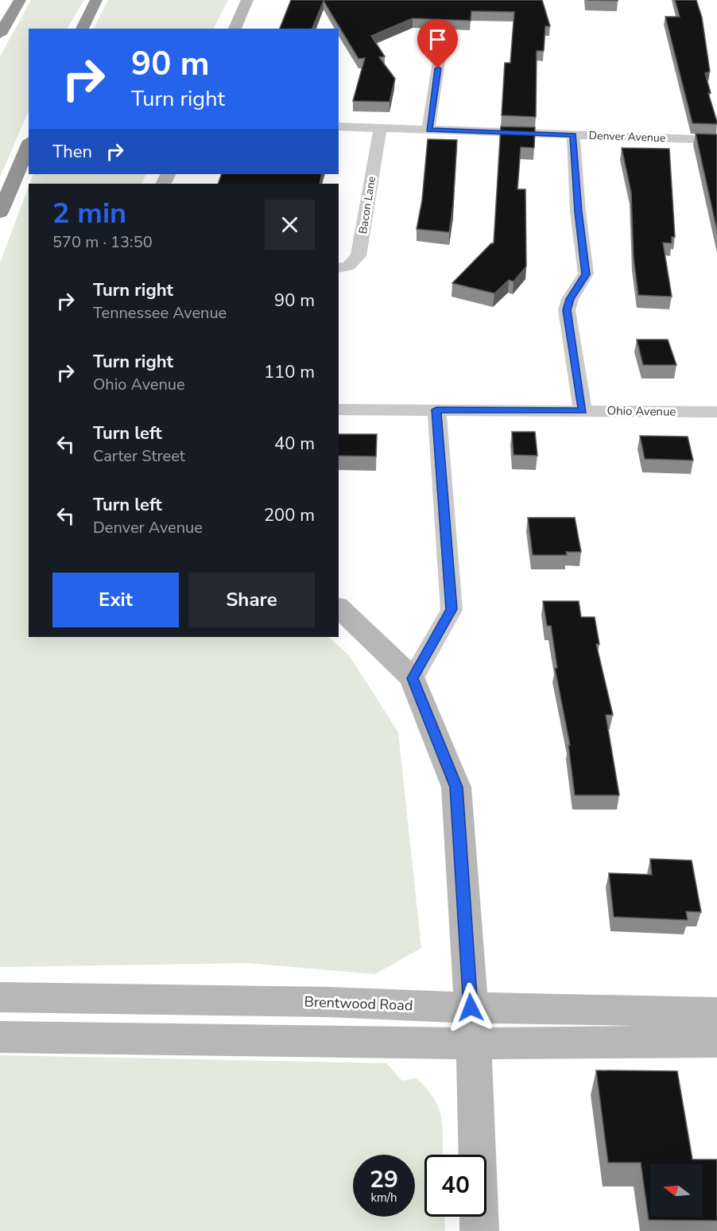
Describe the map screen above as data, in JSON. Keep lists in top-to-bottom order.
{
  "streets": {
    "street": [
      "Denver Avenue",
      "Bacon Lane",
      "Ohio Avenue",
      "Brentwood Road"
    ]
  },
  "crossings": [
    ["Denver Avenue", "Bacon Lane"]
  ],
  "north": "left",
  "page": {
    "turn": ["90 m", "Turn right"],
    "then": "Then",
    "heading": ["2 min", "570 m · 13:50"],
    "list": [
      {
        "name": "Turn right",
        "note": "Tennessee Avenue",
        "value": "90 m"
      },
      {
        "name": "Turn right",
        "note": "Ohio Avenue",
        "value": "110 m"
      },
      {
        "name": "Turn left",
        "note": "Carter Street",
        "value": "40 m"
      },
      {
        "name": "Turn left",
        "note": "Denver Avenue",
        "value": "200 m"
      }
    ],
    "buttons": ["Exit", "Share"],
    "speed": "29 km/h",
    "limit": "40"
  }
}
